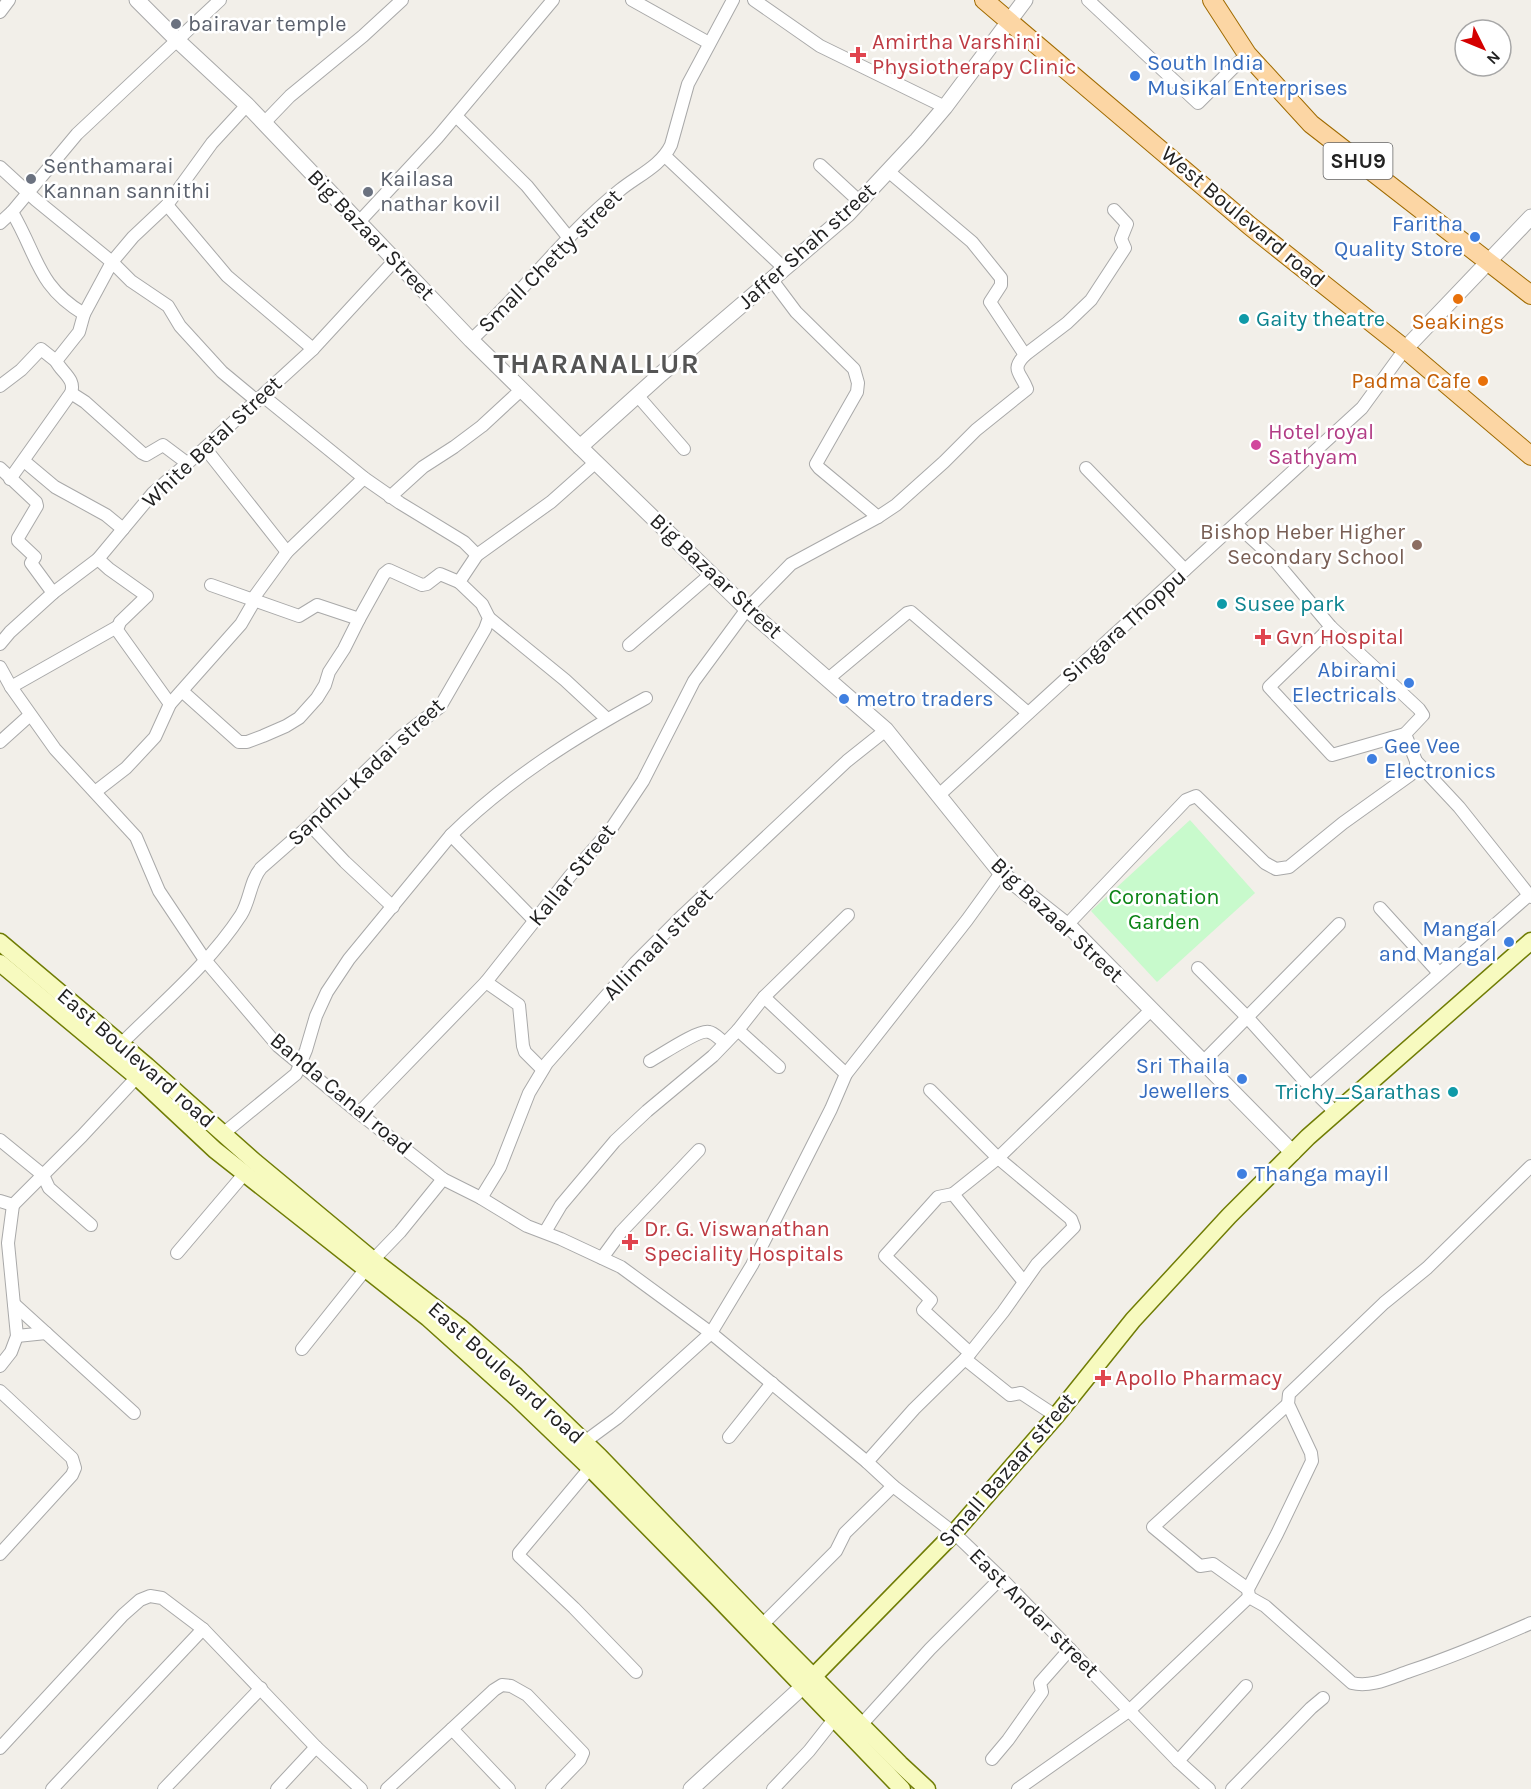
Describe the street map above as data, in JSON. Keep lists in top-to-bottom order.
{
  "streets": {
    "main road": [
      "SHU9",
      "West Boulevard road",
      "East Boulevard road",
      "Small Bazaar street"
    ],
    "street": [
      "Big Bazaar Street",
      "Jaffer Shah street",
      "Small Chetty street",
      "White Betal Street",
      "Singara Thoppu",
      "Sandhu Kadai street",
      "Kallar Street",
      "Allimaal street",
      "Banda Canal road",
      "East Andar street"
    ]
  },
  "crossings": [
    ["West Boulevard road", "Jaffer Shah street"],
    ["West Boulevard road", "Singara Thoppu"],
    ["Big Bazaar Street", "Jaffer Shah street"],
    ["Big Bazaar Street", "Small Chetty street"],
    ["Big Bazaar Street", "White Betal Street"],
    ["Big Bazaar Street", "Singara Thoppu"],
    ["Big Bazaar Street", "Kallar Street"],
    ["Big Bazaar Street", "Allimaal street"],
    ["Big Bazaar Street", "Small Bazaar street"],
    ["Sandhu Kadai street", "East Boulevard road"],
    ["Sandhu Kadai street", "Banda Canal road"],
    ["Kallar Street", "Banda Canal road"],
    ["Allimaal street", "Banda Canal road"],
    ["East Boulevard road", "Small Bazaar street"],
    ["Banda Canal road", "East Andar street"],
    ["Small Bazaar street", "East Andar street"]
  ],
  "districts": ["THARANALLUR"],
  "parks": ["Coronation Garden"],
  "places": {
    "other": [
      "bairavar temple",
      "South India Musikal Enterprises",
      "Senthamarai Kannan sannithi",
      "Kailasa nathar kovil",
      "Faritha Quality Store",
      "Seakings",
      "Gaity theatre",
      "Padma Cafe",
      "Hotel royal Sathyam",
      "Bishop Heber Higher Secondary School",
      "Susee park",
      "Abirami Electricals",
      "metro traders",
      "Gee Vee Electronics",
      "Mangal and Mangal",
      "Sri Thaila Jewellers",
      "Trichy_Sarathas",
      "Thanga mayil"
    ],
    "health": [
      "Amirtha Varshini Physiotherapy Clinic",
      "Gvn Hospital",
      "Dr. G. Viswanathan Speciality Hospitals",
      "Apollo Pharmacy"
    ]
  },
  "north": "bottom right"
}
